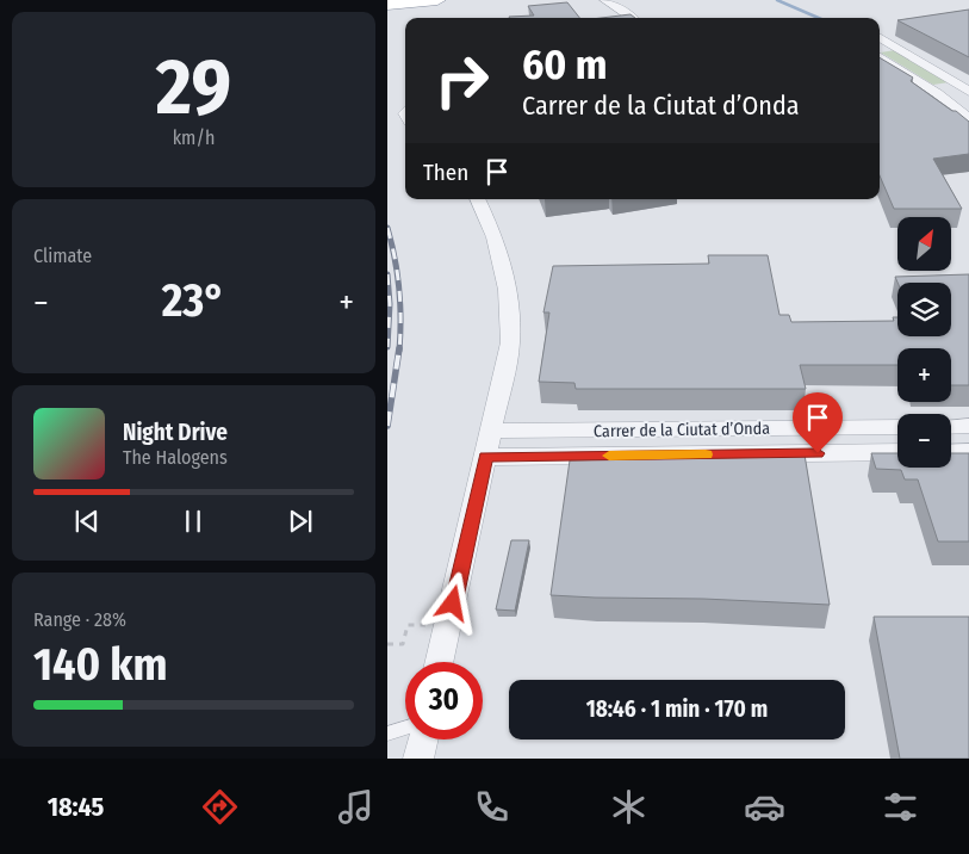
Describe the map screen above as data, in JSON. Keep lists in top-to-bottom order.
{
  "streets": {
    "street": ["Carrer de la Ciutat d’Onda"]
  },
  "north": "top right",
  "page": {
    "tile": [
      ["29", "km/h"],
      "Climate",
      ["Range · 28%", "140 km"]
    ],
    "turn": ["60 m", "Carrer de la Ciutat d’Onda"],
    "then": "Then",
    "map_buttons": ["+", "−"],
    "heat": ["−", "23°", "+"],
    "song": ["Night Drive", "The Halogens"],
    "limit": "30",
    "trip": "18:46 · 1 min · 170 m",
    "tabs": "18:45"
  }
}
